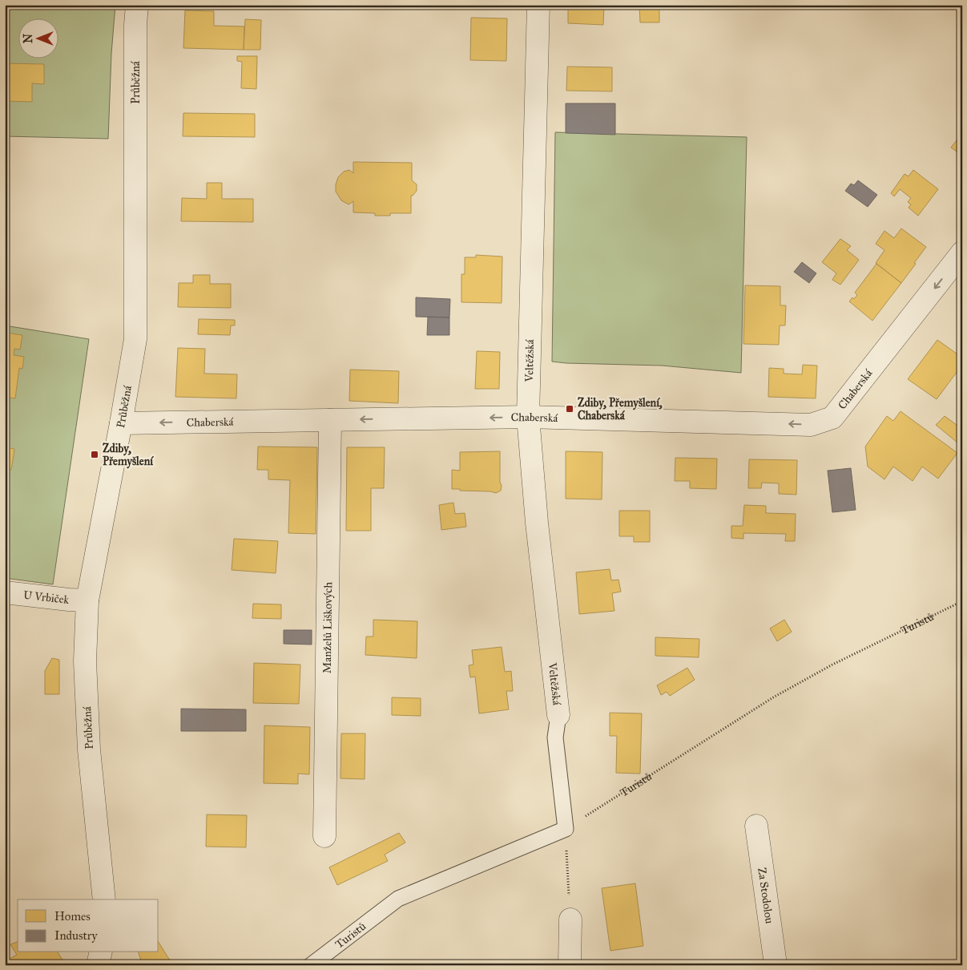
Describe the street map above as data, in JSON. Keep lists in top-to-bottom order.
{
  "streets": {
    "street": [
      "Průběžná",
      "Veltěžská",
      "Chaberská",
      "U Vrbiček",
      "Manželů Liškových",
      "Za Stodolou"
    ],
    "lane": ["Turistů"]
  },
  "crossings": [
    ["Průběžná", "Chaberská"],
    ["Průběžná", "U Vrbiček"],
    ["Veltěžská", "Chaberská"],
    ["Chaberská", "Manželů Liškových"]
  ],
  "one_way": ["Chaberská"],
  "places": {
    "transit": ["Zdiby, Přemyšlení, Chaberská", "Zdiby, Přemyšlení"]
  },
  "legend": ["Homes", "Industry"],
  "north": "left"
}
